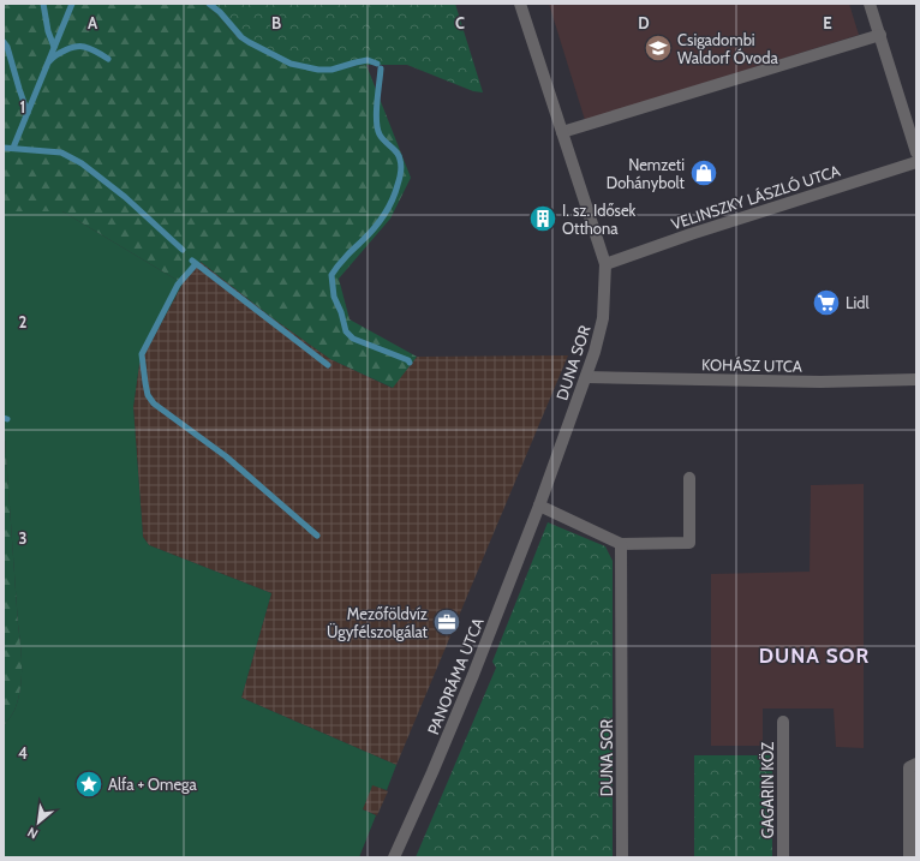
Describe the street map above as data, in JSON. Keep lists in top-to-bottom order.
{
  "streets": {
    "street": [
      "VELINSZKY LÁSZLÓ UTCA",
      "DUNA SOR",
      "KOHÁSZ UTCA",
      "PANORÁMA UTCA",
      "GAGARIN KÖZ"
    ]
  },
  "crossings": [
    ["VELINSZKY LÁSZLÓ UTCA", "DUNA SOR"],
    ["DUNA SOR", "KOHÁSZ UTCA"],
    ["DUNA SOR", "PANORÁMA UTCA"]
  ],
  "districts": ["DUNA SOR"],
  "places": {
    "school or university": ["Csigadombi Waldorf Óvoda"],
    "shop": ["Nemzeti Dohánybolt"],
    "building": ["I. sz. Idősek Otthona"],
    "supermarket": ["Lidl"],
    "office": ["Mezőföldvíz Ügyfélszolgálat"],
    "place": ["Alfa + Omega"]
  },
  "north": "bottom left",
  "grid": {
    "columns": [
      "A",
      "B",
      "C",
      "D",
      "E"
    ],
    "rows": [
      "1",
      "2",
      "3",
      "4"
    ]
  }
}
